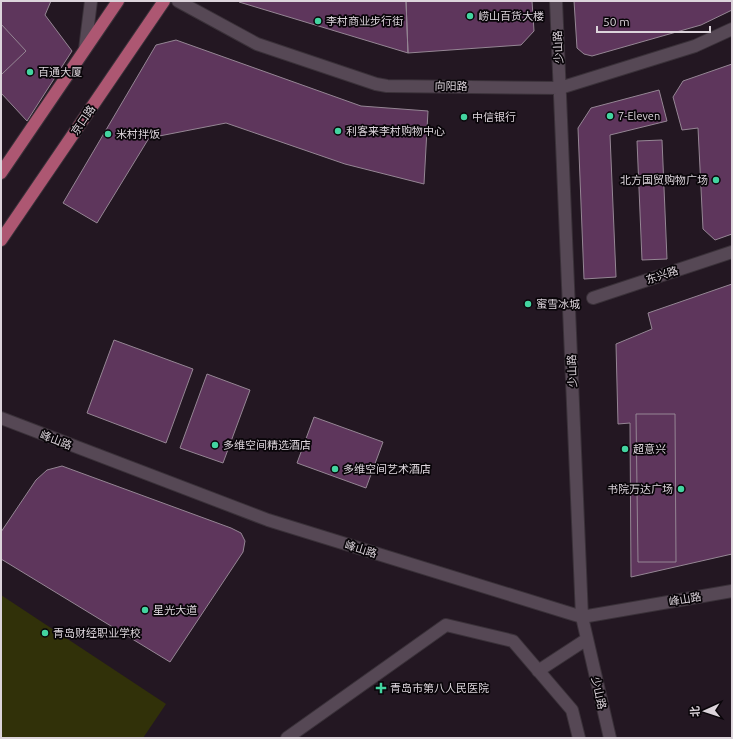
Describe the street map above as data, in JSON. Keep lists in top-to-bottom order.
{
  "streets": {
    "main road": ["京口路"],
    "street": [
      "少山路",
      "向阳路",
      "东兴路",
      "峰山路"
    ]
  },
  "crossings": [
    ["少山路", "向阳路"],
    ["少山路", "峰山路"]
  ],
  "places": {
    "other": [
      "崂山百货大楼",
      "李村商业步行街",
      "百通大厦",
      "7-Eleven",
      "中信银行",
      "利客来李村购物中心",
      "米村拌饭",
      "北方国贸购物广场",
      "蜜雪冰城",
      "多维空间精选酒店",
      "超意兴",
      "多维空间艺术酒店",
      "书院万达广场",
      "星光大道",
      "青岛财经职业学校"
    ],
    "health": ["青岛市第八人民医院"]
  },
  "scale_bar": "50 m",
  "north": "left"
}
